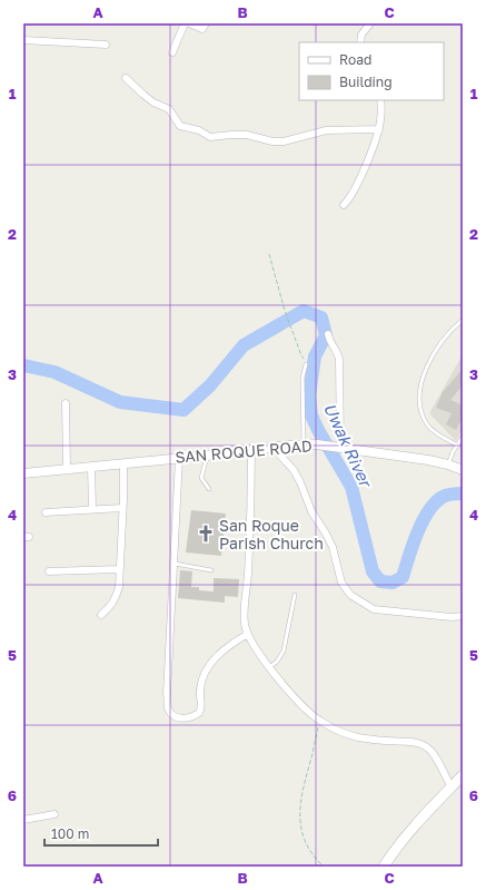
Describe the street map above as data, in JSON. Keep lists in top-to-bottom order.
{
  "streets": {
    "street": ["SAN ROQUE ROAD"]
  },
  "water": ["Uwak River"],
  "places": {
    "church": ["San Roque Parish Church"]
  },
  "legend": ["Road", "Building"],
  "scale_bar": "100 m",
  "grid": {
    "columns": ["A", "B", "C"],
    "rows": [
      "1",
      "2",
      "3",
      "4",
      "5",
      "6"
    ]
  }
}
